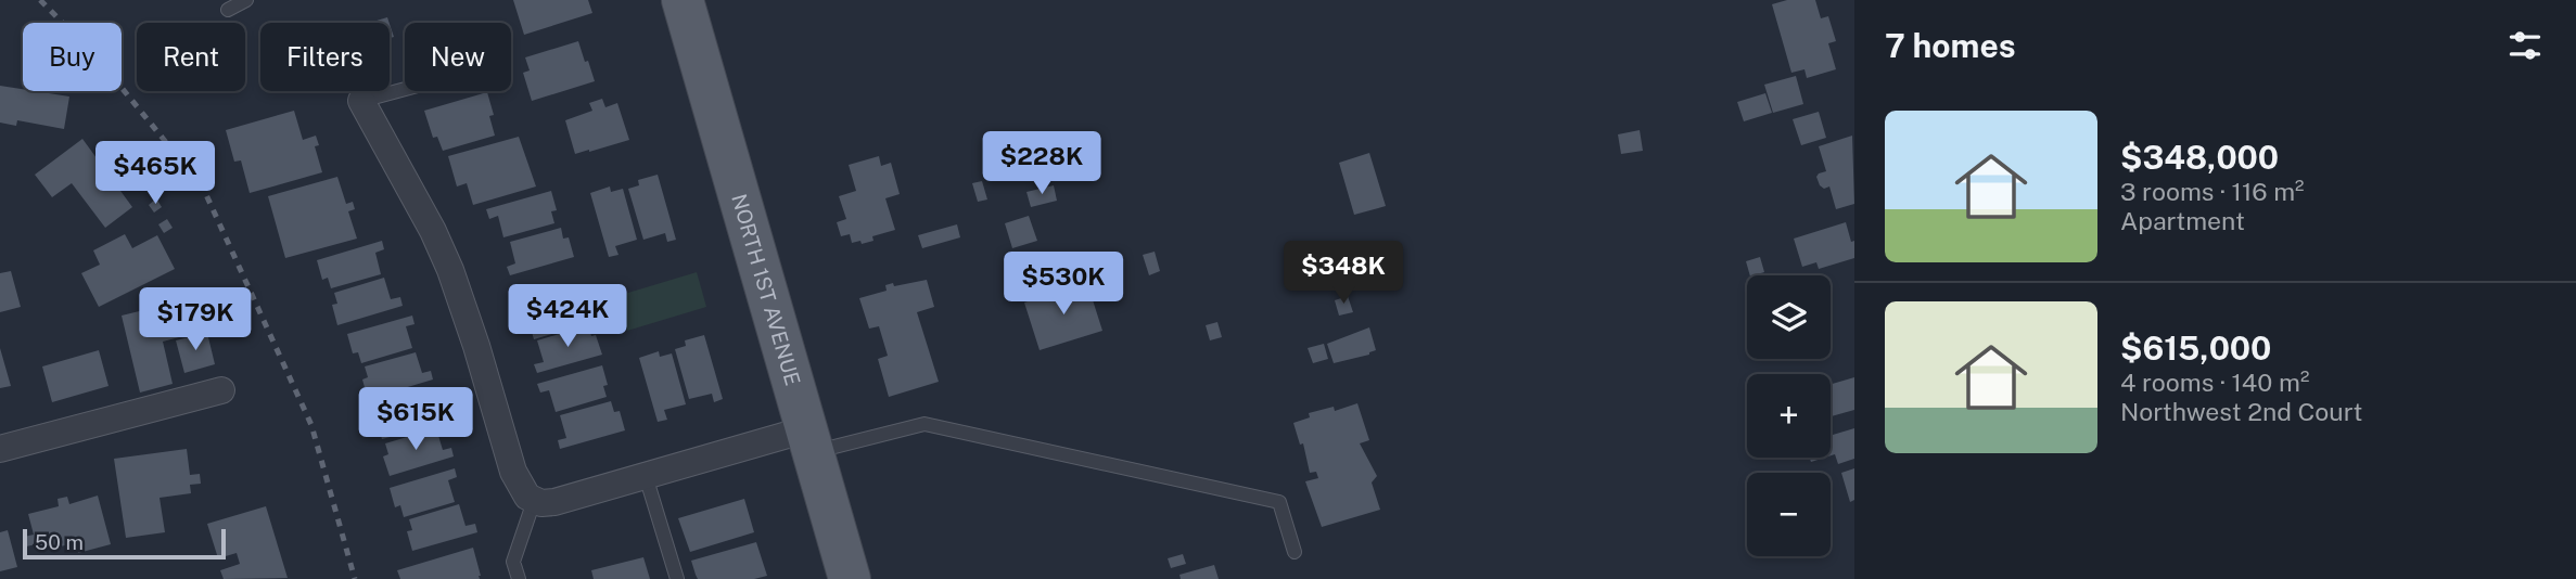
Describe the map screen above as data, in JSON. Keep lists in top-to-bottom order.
{
  "streets": {
    "main road": ["NORTH 1ST AVENUE"]
  },
  "scale_bar": "50 m",
  "page": {
    "heading": "7 homes",
    "chip": [
      "Buy",
      "Rent",
      "Filters",
      "New"
    ],
    "list": [
      {
        "name": "$348,000",
        "note": "3 rooms · 116 m² · Apartment"
      },
      {
        "name": "$615,000",
        "note": "4 rooms · 140 m² · Northwest 2nd Court"
      }
    ],
    "price": [
      "$228K",
      "$465K",
      "$348K",
      "$530K",
      "$424K",
      "$179K",
      "$615K"
    ],
    "map_buttons": ["+", "−"],
    "scale": "50 m"
  }
}
